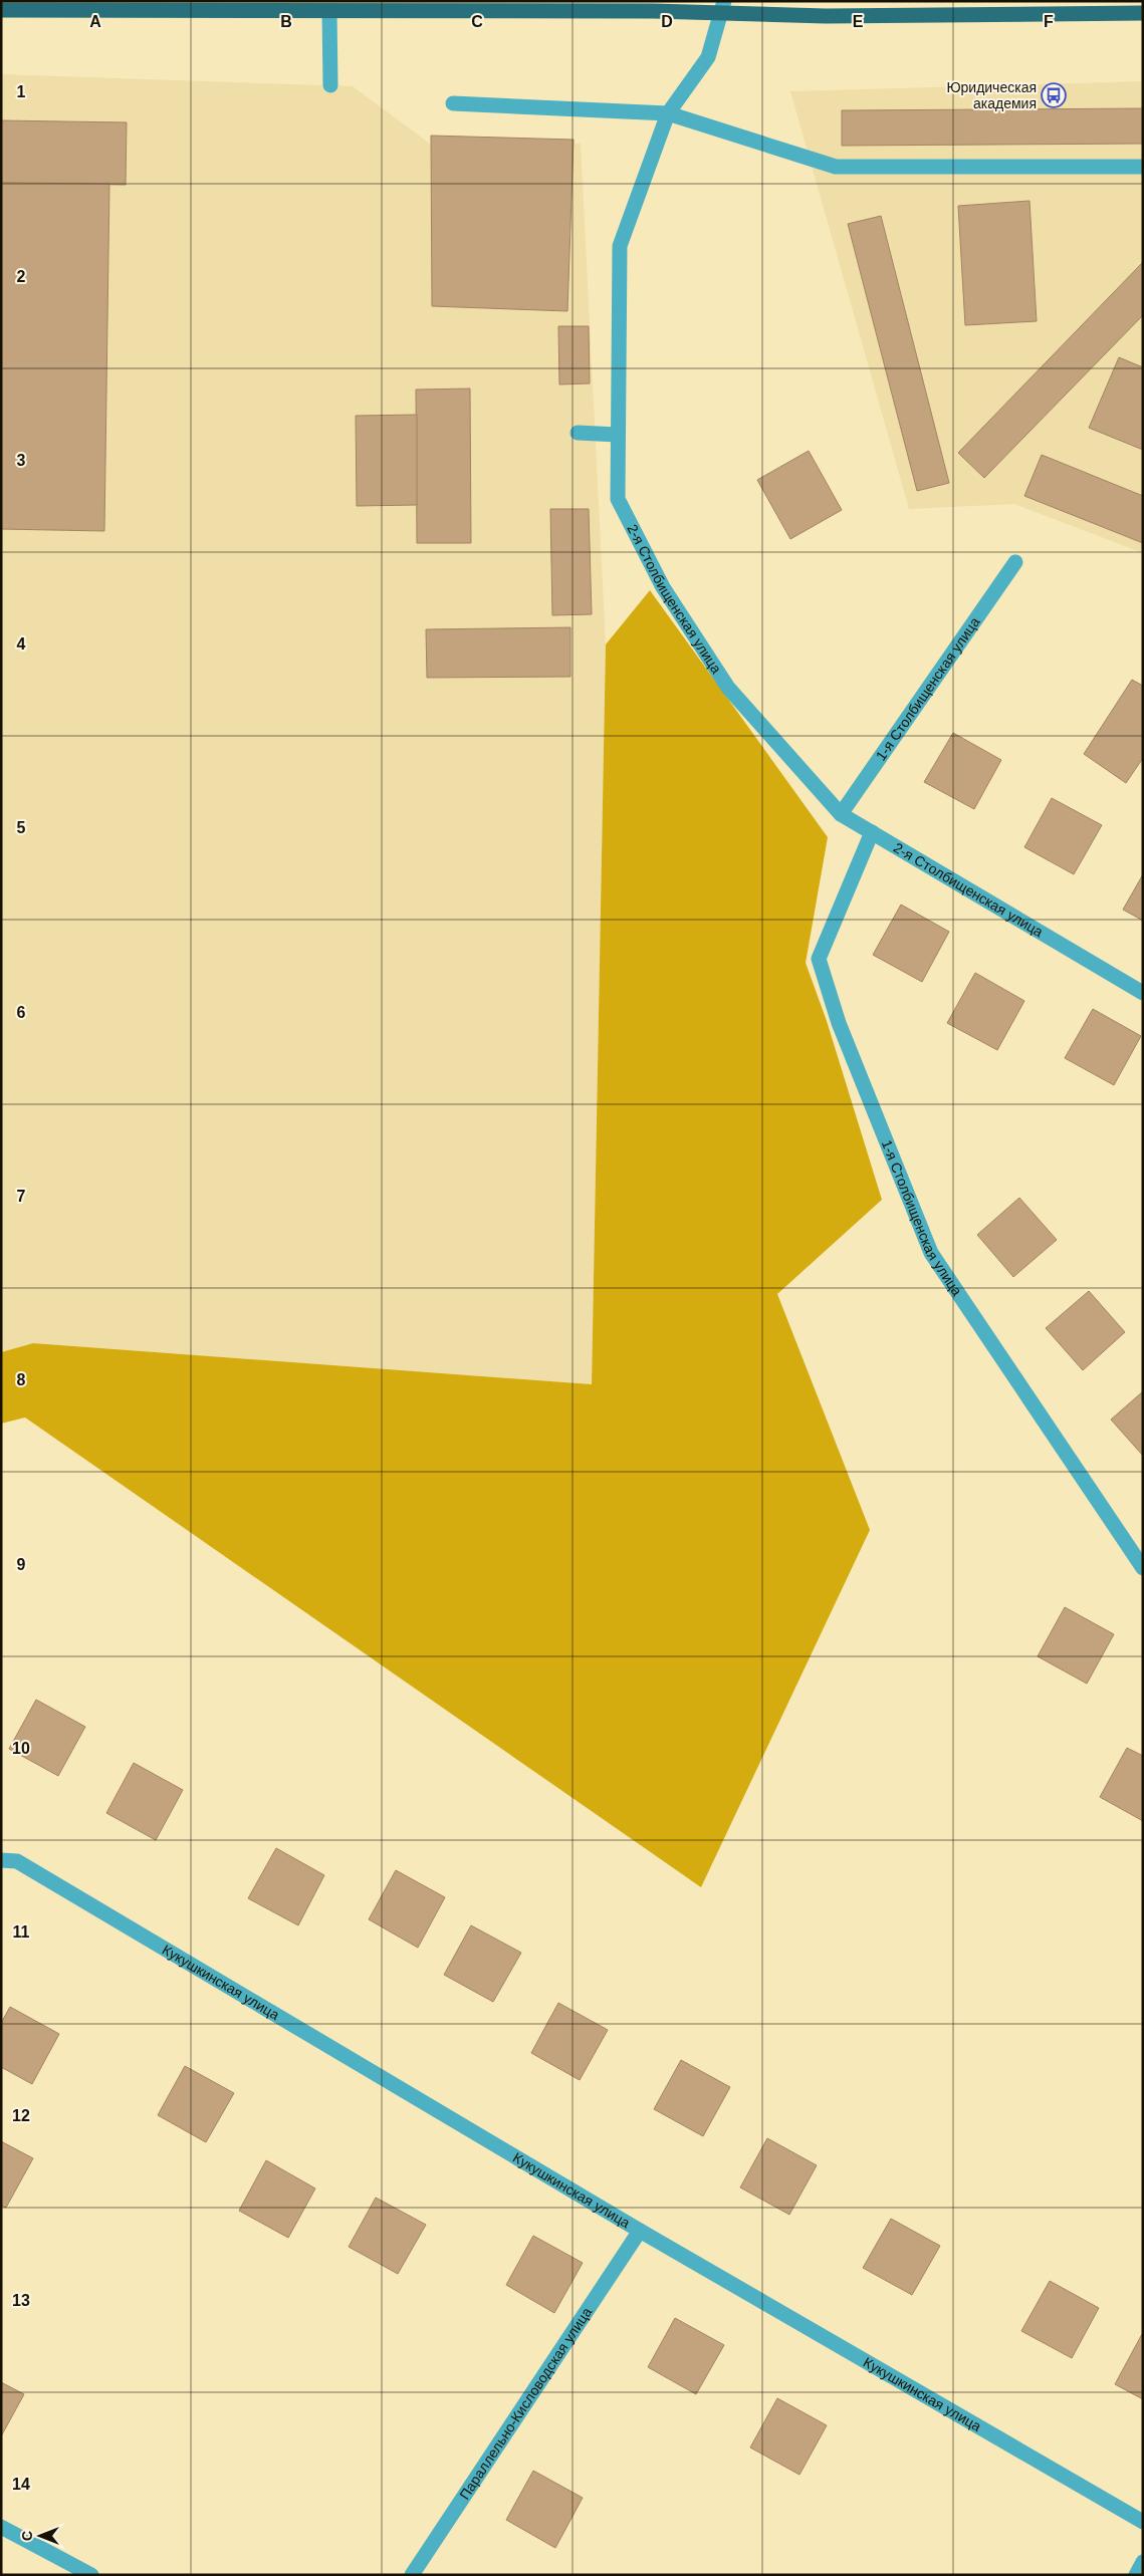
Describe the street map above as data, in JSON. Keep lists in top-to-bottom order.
{
  "streets": {
    "street": [
      "2-я Столбищенская улица",
      "1-я Столбищенская улица",
      "Кукушкинская улица",
      "Параллельно-Кисловодская улица"
    ]
  },
  "crossings": [
    ["2-я Столбищенская улица", "1-я Столбищенская улица"],
    ["Кукушкинская улица", "Параллельно-Кисловодская улица"]
  ],
  "places": {
    "bus stop": ["Юридическая академия"]
  },
  "north": "left",
  "grid": {
    "columns": [
      "A",
      "B",
      "C",
      "D",
      "E",
      "F"
    ],
    "rows": [
      "1",
      "2",
      "3",
      "4",
      "5",
      "6",
      "7",
      "8",
      "9",
      "10",
      "11",
      "12",
      "13",
      "14"
    ]
  }
}
